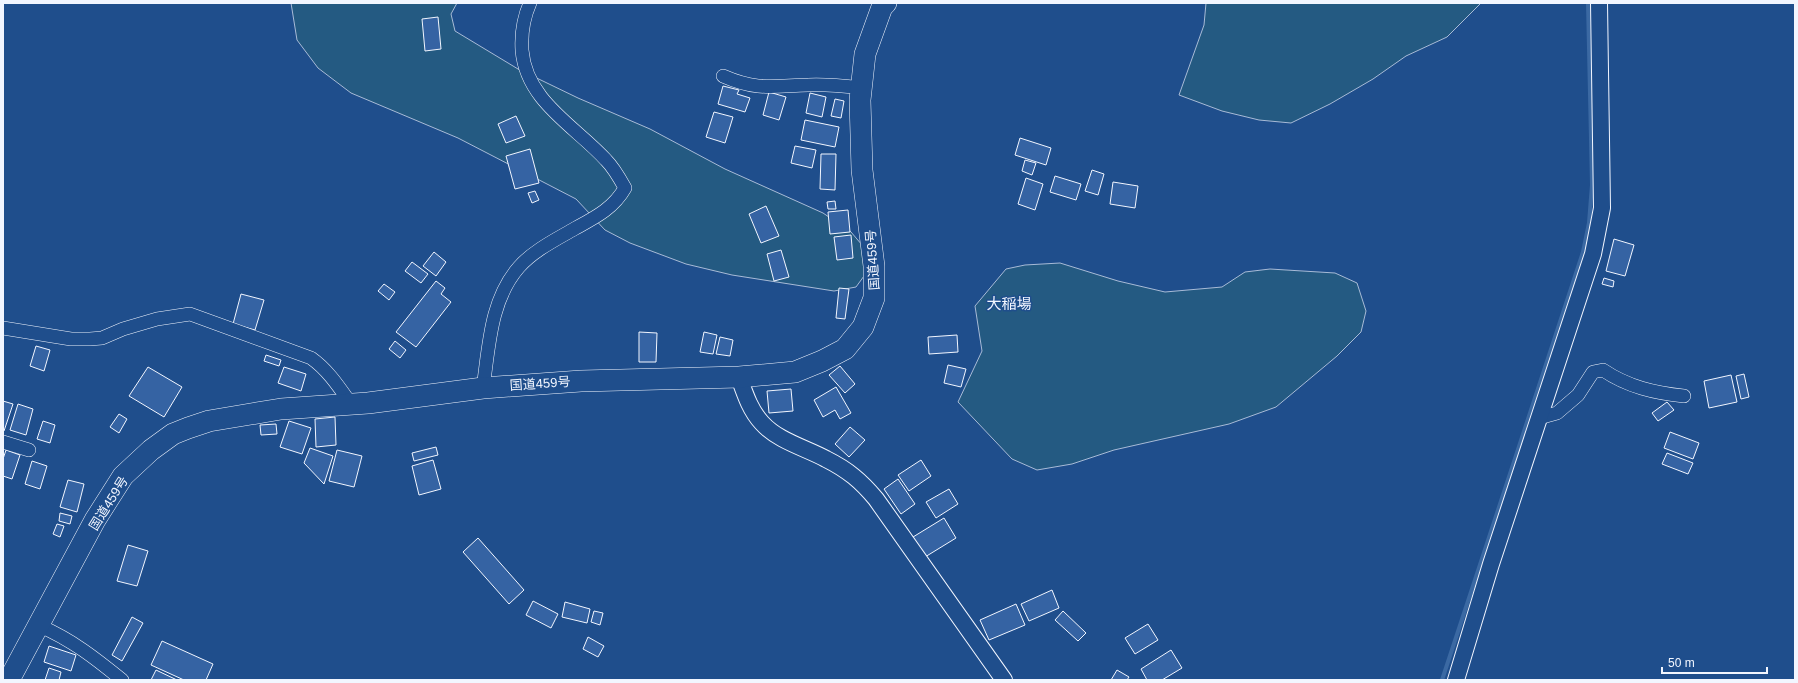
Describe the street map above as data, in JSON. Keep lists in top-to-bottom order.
{
  "streets": {
    "highway": ["国道459号"]
  },
  "districts": ["大稲場"],
  "scale_bar": "50 m"
}
